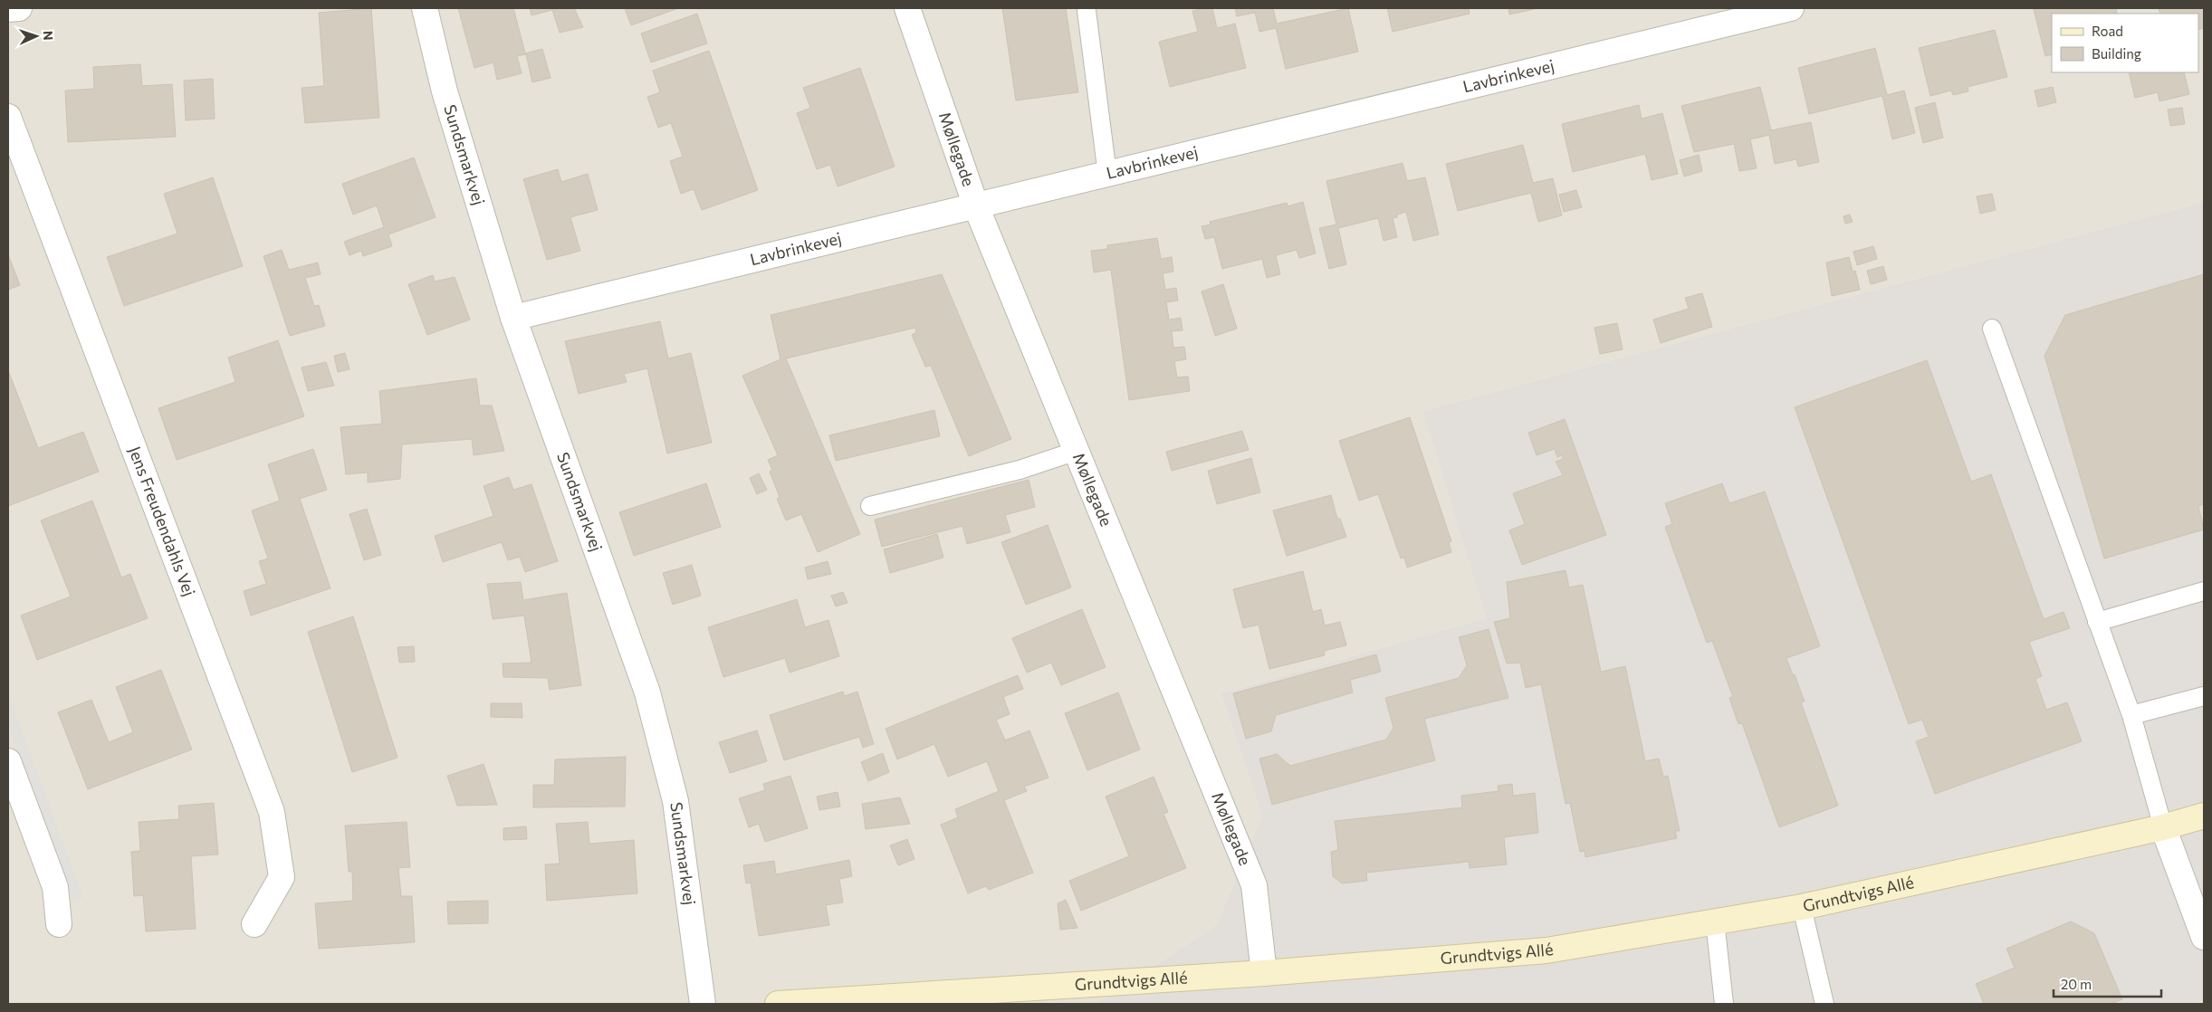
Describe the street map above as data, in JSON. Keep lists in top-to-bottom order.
{
  "streets": {
    "street": [
      "Lavbrinkevej",
      "Møllegade",
      "Sundsmarkvej",
      "Jens Freudendahls Vej",
      "Grundtvigs Allé"
    ]
  },
  "crossings": [
    ["Lavbrinkevej", "Møllegade"],
    ["Lavbrinkevej", "Sundsmarkvej"],
    ["Møllegade", "Grundtvigs Allé"]
  ],
  "legend": ["Road", "Building"],
  "scale_bar": "20 m",
  "north": "right"
}
